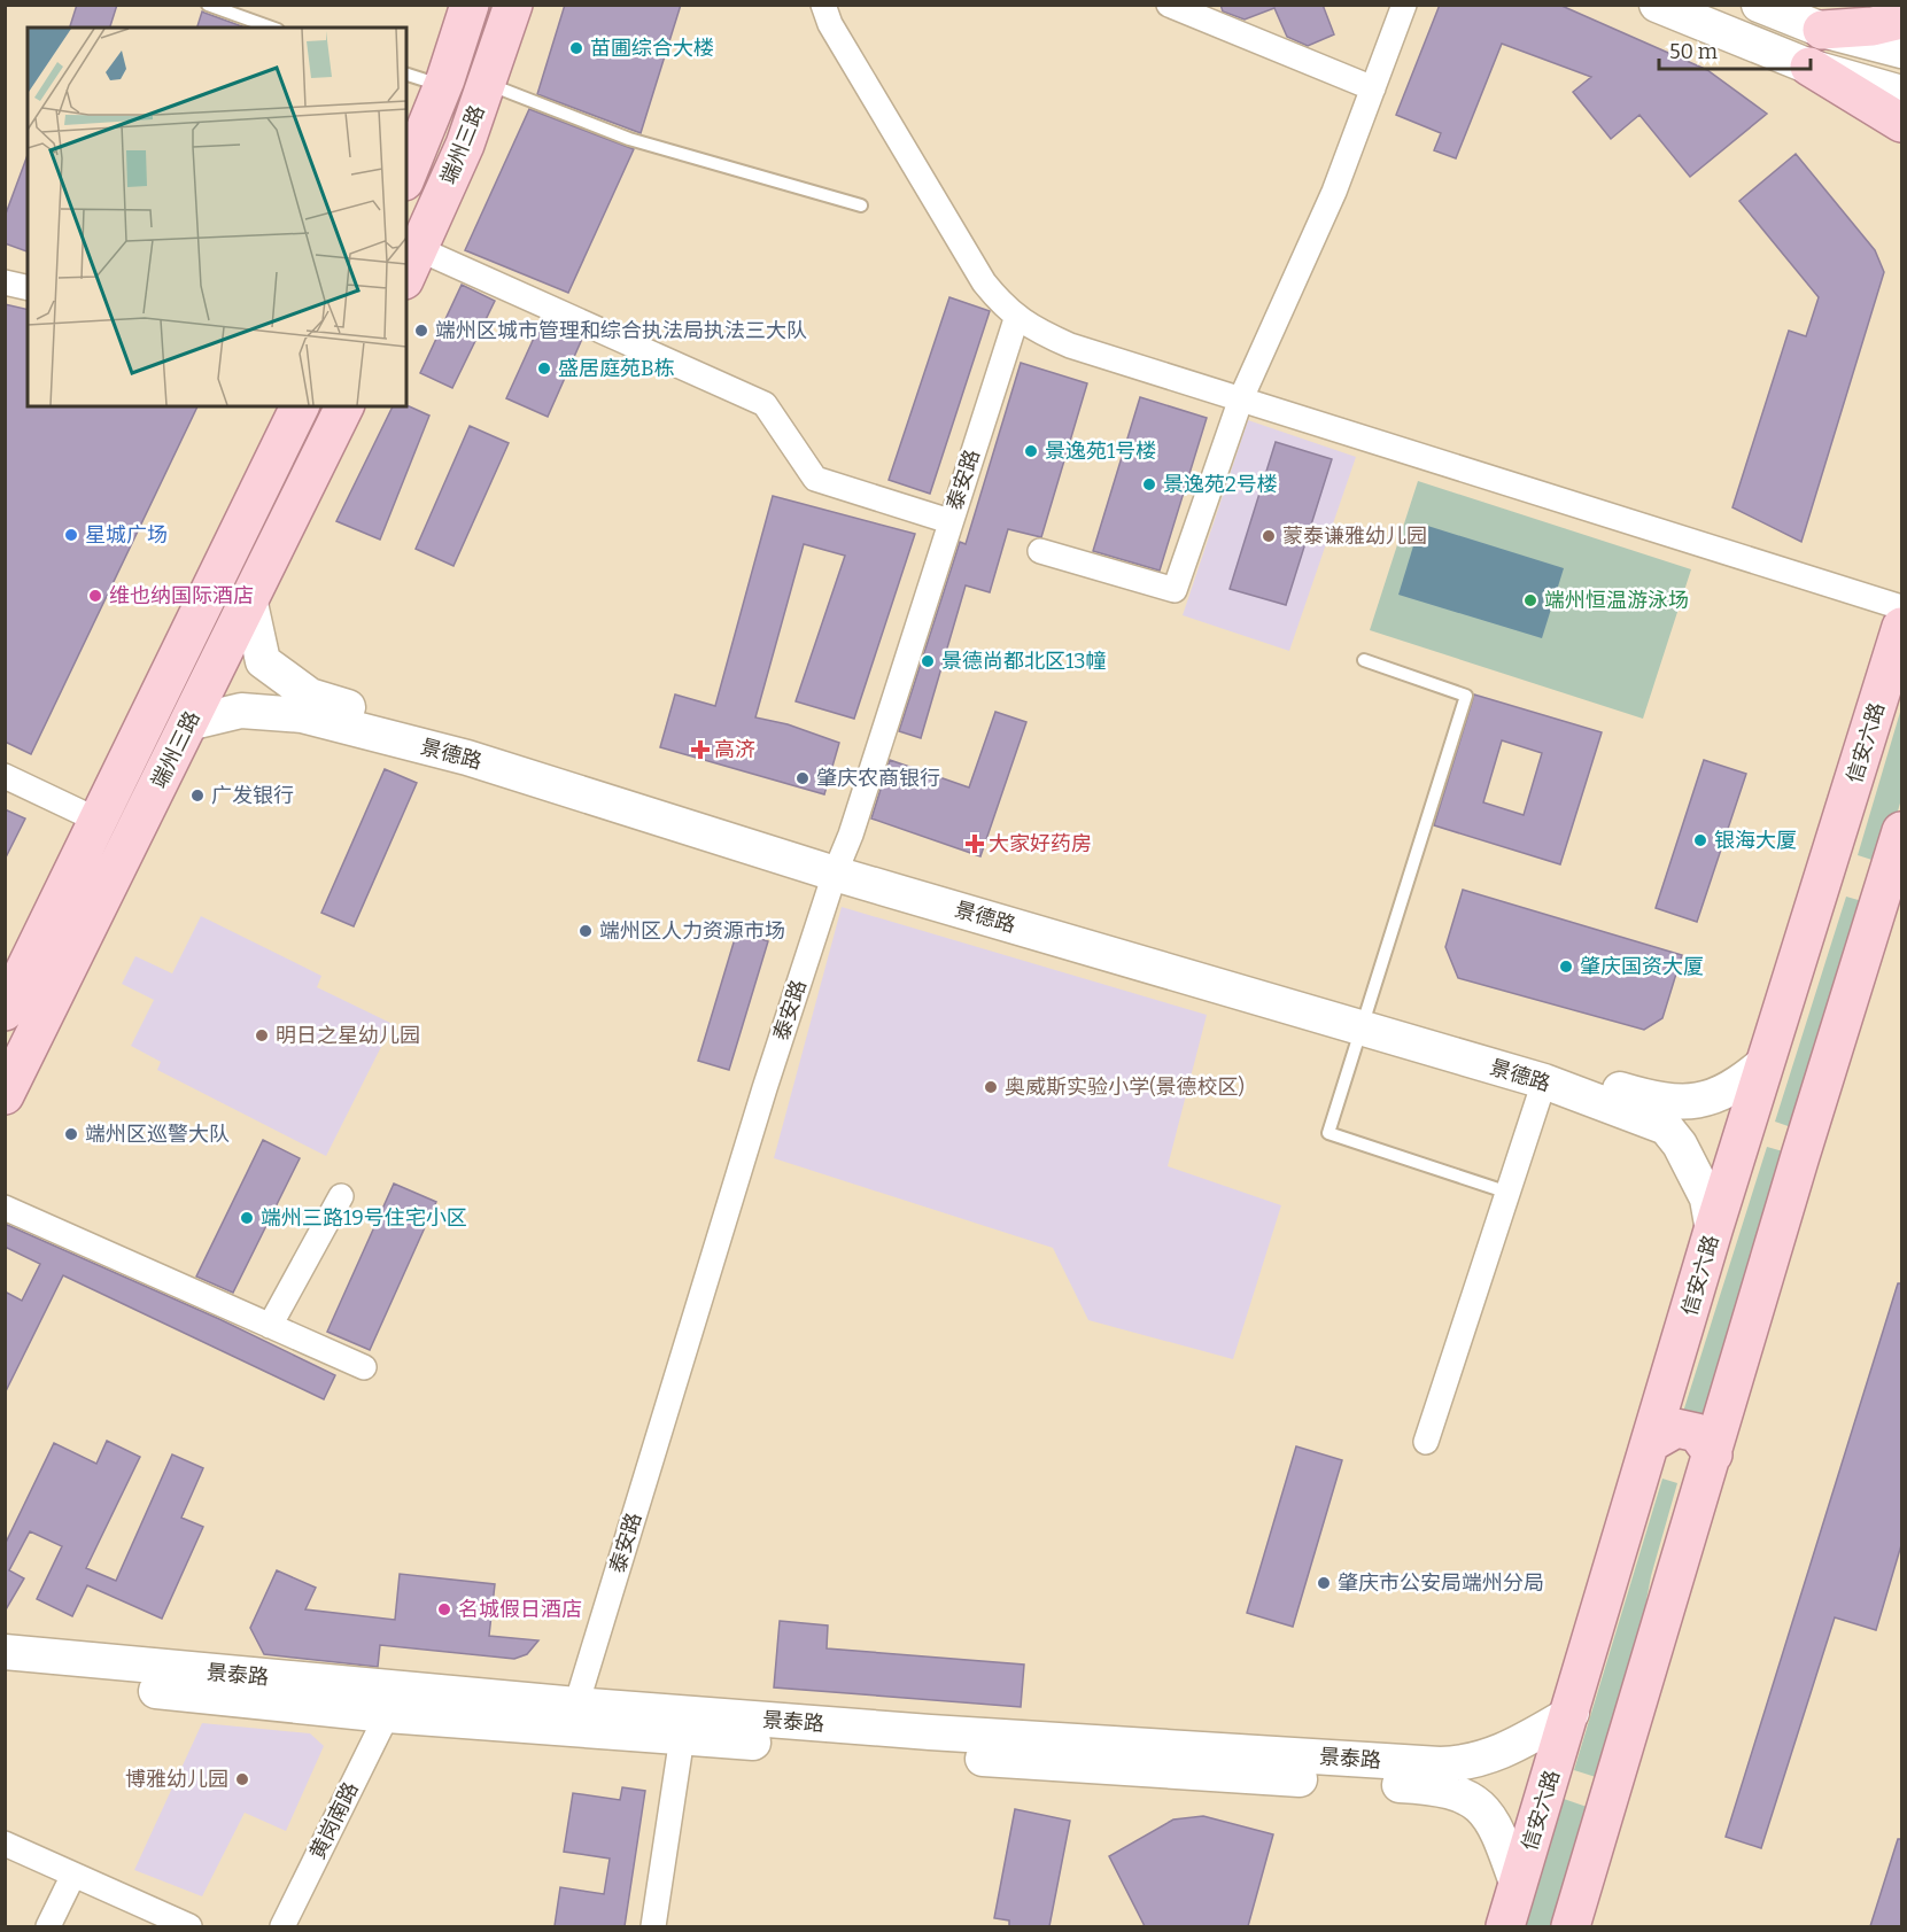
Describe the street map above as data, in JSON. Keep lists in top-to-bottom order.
{
  "streets": {
    "main road": ["端州三路", "信安六路"],
    "street": [
      "泰安路",
      "景德路",
      "景泰路",
      "黄岗南路"
    ]
  },
  "crossings": [
    ["端州三路", "景德路"],
    ["泰安路", "景德路"],
    ["泰安路", "景泰路"],
    ["信安六路", "景德路"],
    ["信安六路", "景泰路"]
  ],
  "places": {
    "other": [
      "苗圃综合大楼",
      "端州区城市管理和综合执法局执法三大队",
      "盛居庭苑B栋",
      "景逸苑1号楼",
      "景逸苑2号楼",
      "星城广场",
      "蒙泰谦雅幼儿园",
      "维也纳国际酒店",
      "端州恒温游泳场",
      "景德尚都北区13幢",
      "肇庆农商银行",
      "广发银行",
      "银海大厦",
      "端州区人力资源市场",
      "肇庆国资大厦",
      "明日之星幼儿园",
      "奥威斯实验小学(景德校区)",
      "端州区巡警大队",
      "端州三路19号住宅小区",
      "肇庆市公安局端州分局",
      "名城假日酒店",
      "博雅幼儿园"
    ],
    "health": ["高济", "大家好药房"]
  },
  "scale_bar": "50 m"
}
